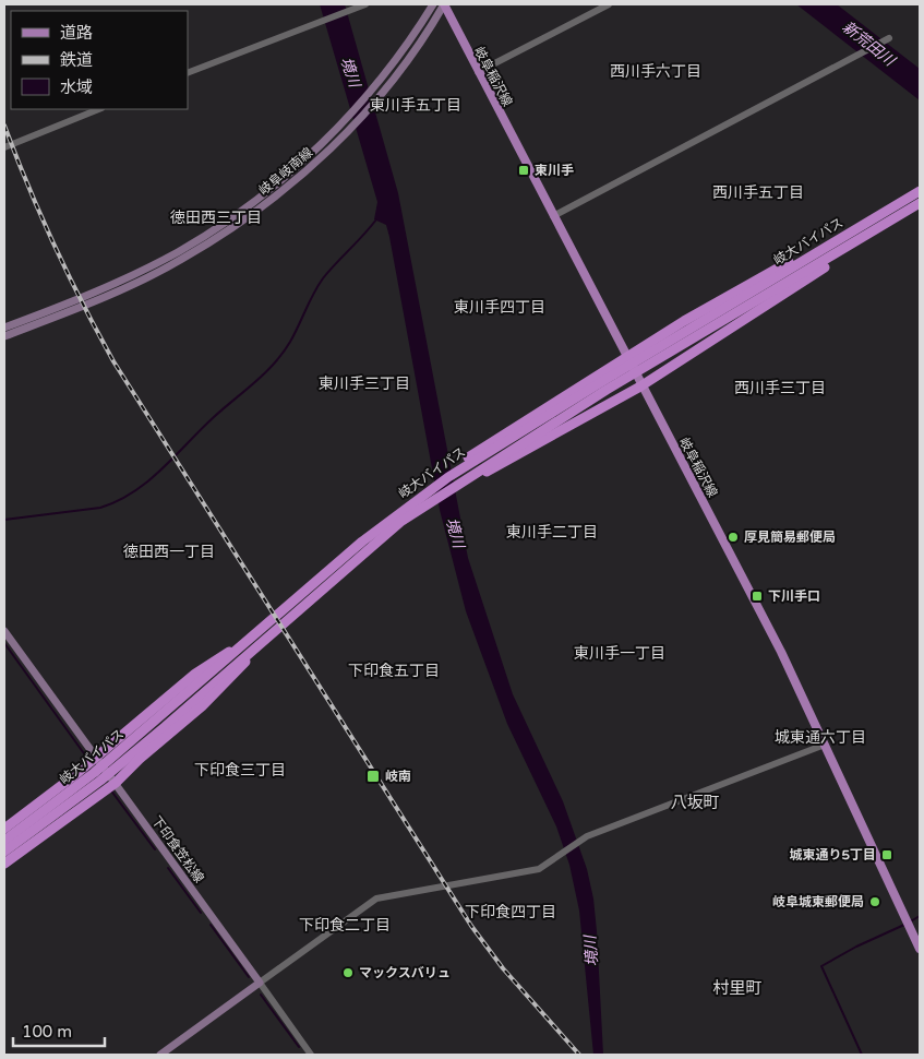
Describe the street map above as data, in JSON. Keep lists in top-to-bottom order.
{
  "streets": {
    "highway": ["岐大バイパス"],
    "main road": ["岐阜稲沢線", "岐阜岐南線", "下印食笠松線"]
  },
  "crossings": [
    ["岐阜稲沢線", "岐阜岐南線"]
  ],
  "districts": [
    "西川手六丁目",
    "東川手五丁目",
    "西川手五丁目",
    "徳田西三丁目",
    "東川手四丁目",
    "東川手三丁目",
    "西川手三丁目",
    "東川手二丁目",
    "徳田西一丁目",
    "東川手一丁目",
    "下印食五丁目",
    "城東通六丁目",
    "下印食三丁目",
    "八坂町",
    "下印食四丁目",
    "下印食二丁目",
    "村里町"
  ],
  "water": ["新荒田川", "境川"],
  "places": {
    "transit": [
      "東川手",
      "下川手口",
      "岐南",
      "城東通り5丁目"
    ],
    "other": ["厚見簡易郵便局", "岐阜城東郵便局", "マックスバリュ"]
  },
  "legend": ["道路", "鉄道", "水域"],
  "scale_bar": "100 m"
}
